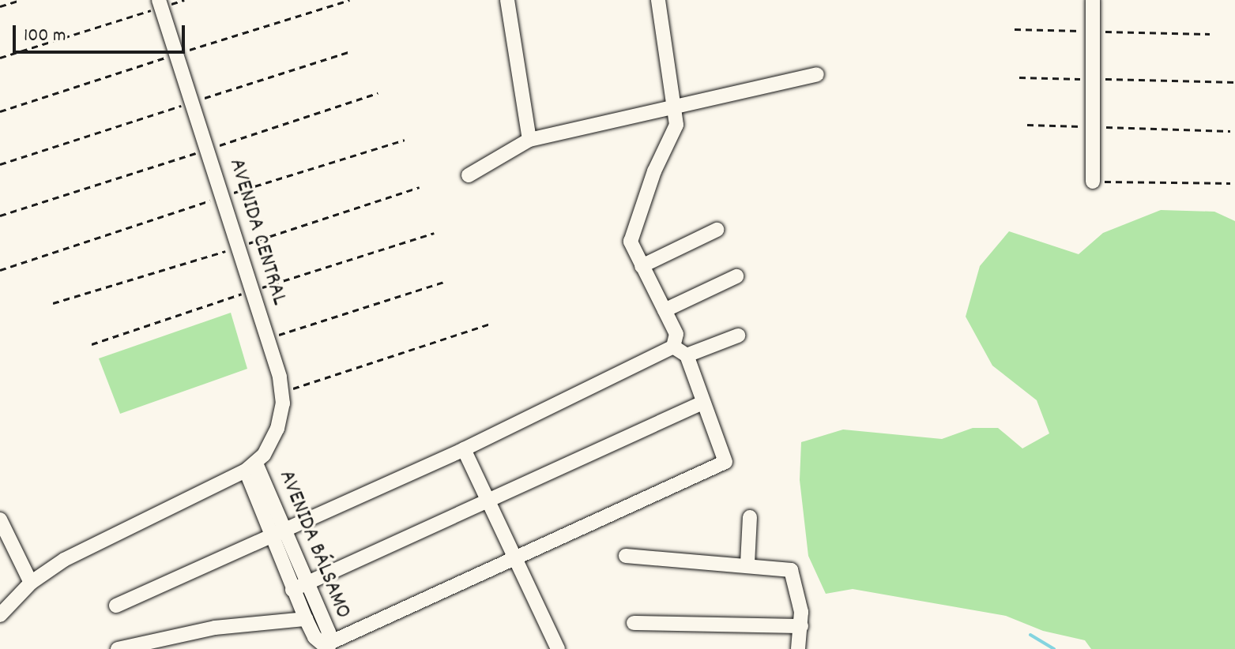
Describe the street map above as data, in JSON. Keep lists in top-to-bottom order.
{
  "streets": {
    "street": ["AVENIDA CENTRAL", "AVENIDA BÁLSAMO"]
  },
  "crossings": [
    ["AVENIDA CENTRAL", "AVENIDA BÁLSAMO"]
  ],
  "scale_bar": "100 m"
}
